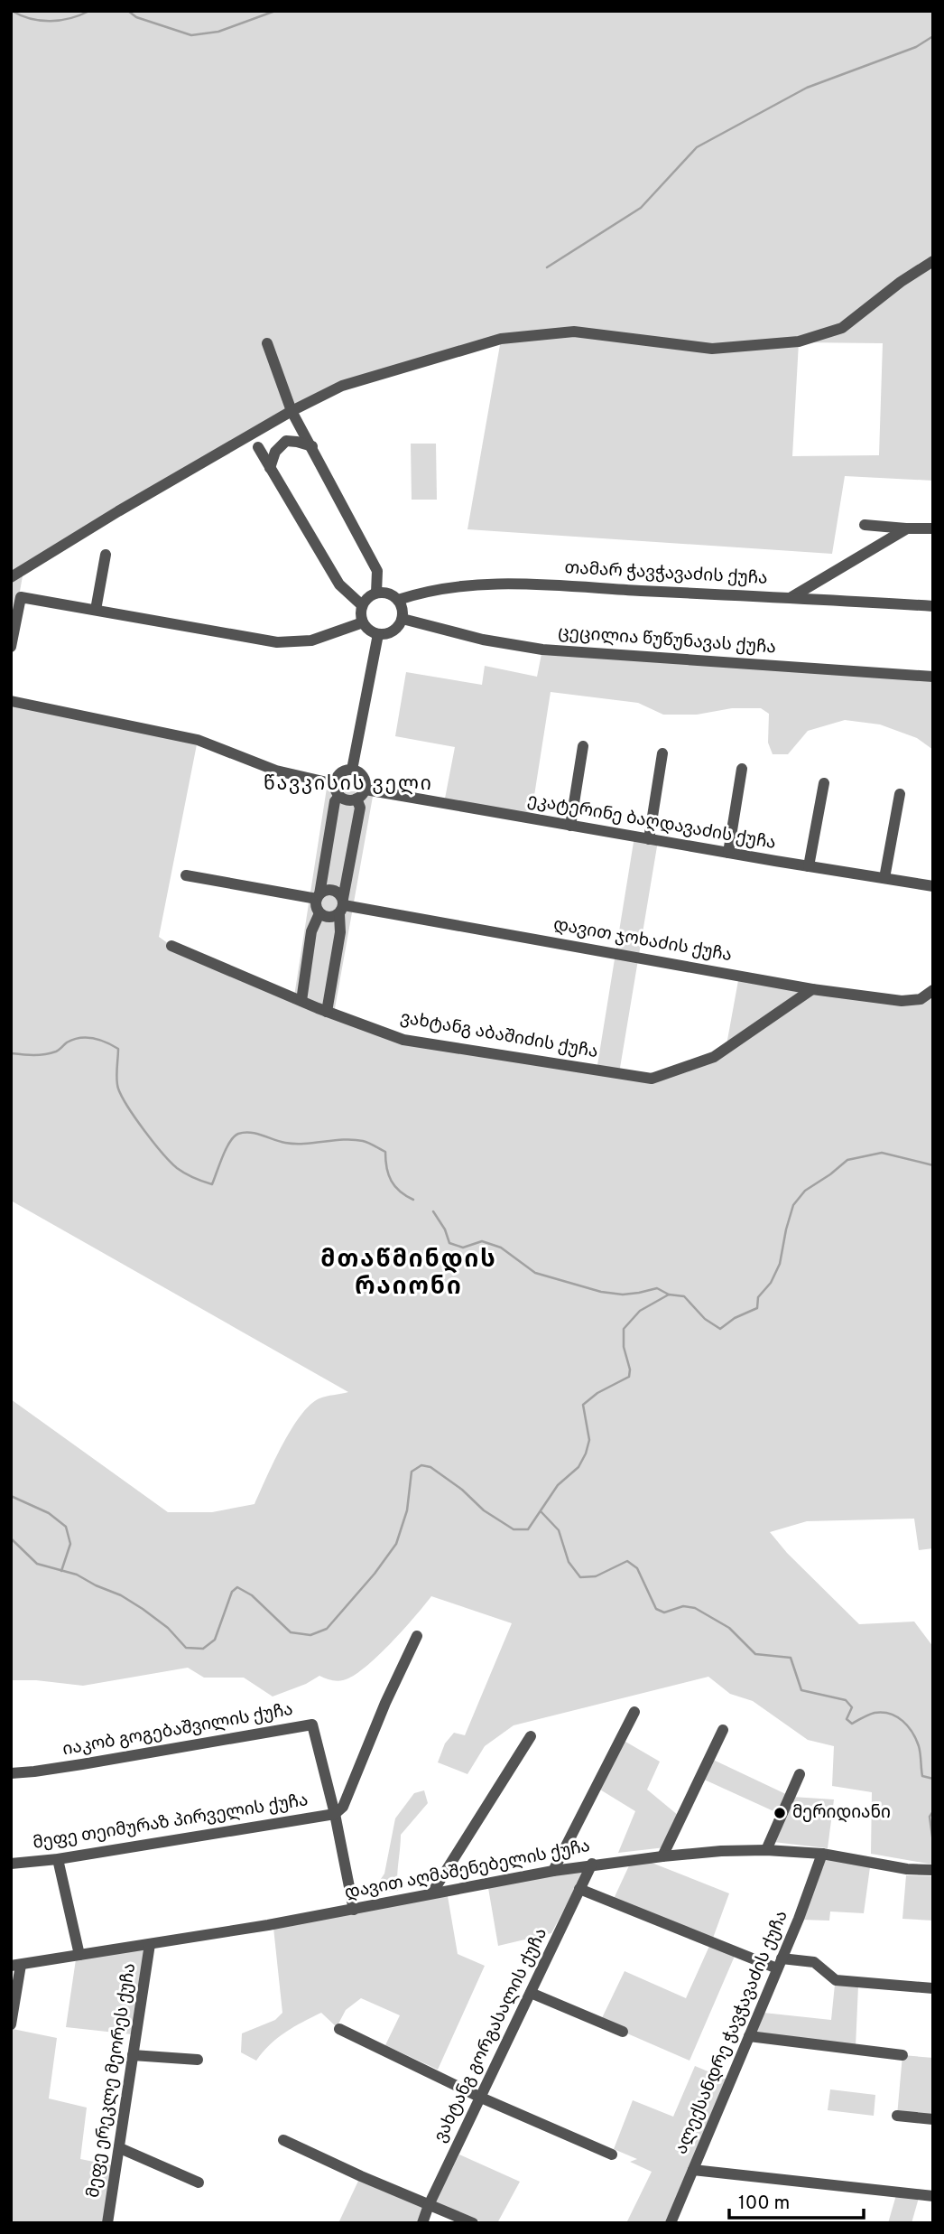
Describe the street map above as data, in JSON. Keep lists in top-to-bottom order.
{
  "streets": {
    "street": [
      "თამარ ჭავჭავაძის ქუჩა",
      "ცეცილია წუწუნავას ქუჩა",
      "ეკატერინე ბაღდავაძის ქუჩა",
      "დავით ჯოხაძის ქუჩა",
      "ვახტანგ აბაშიძის ქუჩა",
      "იაკობ გოგებაშვილის ქუჩა",
      "მეფე თეიმურაზ პირველის ქუჩა",
      "დავით აღმაშენებელის ქუჩა",
      "ალექსანდრე ჭავჭავაძის ქუჩა",
      "ვახტანგ გორგასალის ქუჩა",
      "მეფე ერეკლე მეორეს ქუჩა"
    ]
  },
  "crossings": [
    ["თამარ ჭავჭავაძის ქუჩა", "ცეცილია წუწუნავას ქუჩა"],
    ["დავით ჯოხაძის ქუჩა", "ვახტანგ აბაშიძის ქუჩა"],
    ["იაკობ გოგებაშვილის ქუჩა", "მეფე თეიმურაზ პირველის ქუჩა"],
    ["იაკობ გოგებაშვილის ქუჩა", "დავით აღმაშენებელის ქუჩა"],
    ["დავით აღმაშენებელის ქუჩა", "ალექსანდრე ჭავჭავაძის ქუჩა"],
    ["დავით აღმაშენებელის ქუჩა", "ვახტანგ გორგასალის ქუჩა"],
    ["დავით აღმაშენებელის ქუჩა", "მეფე ერეკლე მეორეს ქუჩა"]
  ],
  "districts": ["წავკისის ველი", "მთაწმინდის რაიონი"],
  "places": ["მერიდიანი"],
  "scale_bar": "100 m"
}
